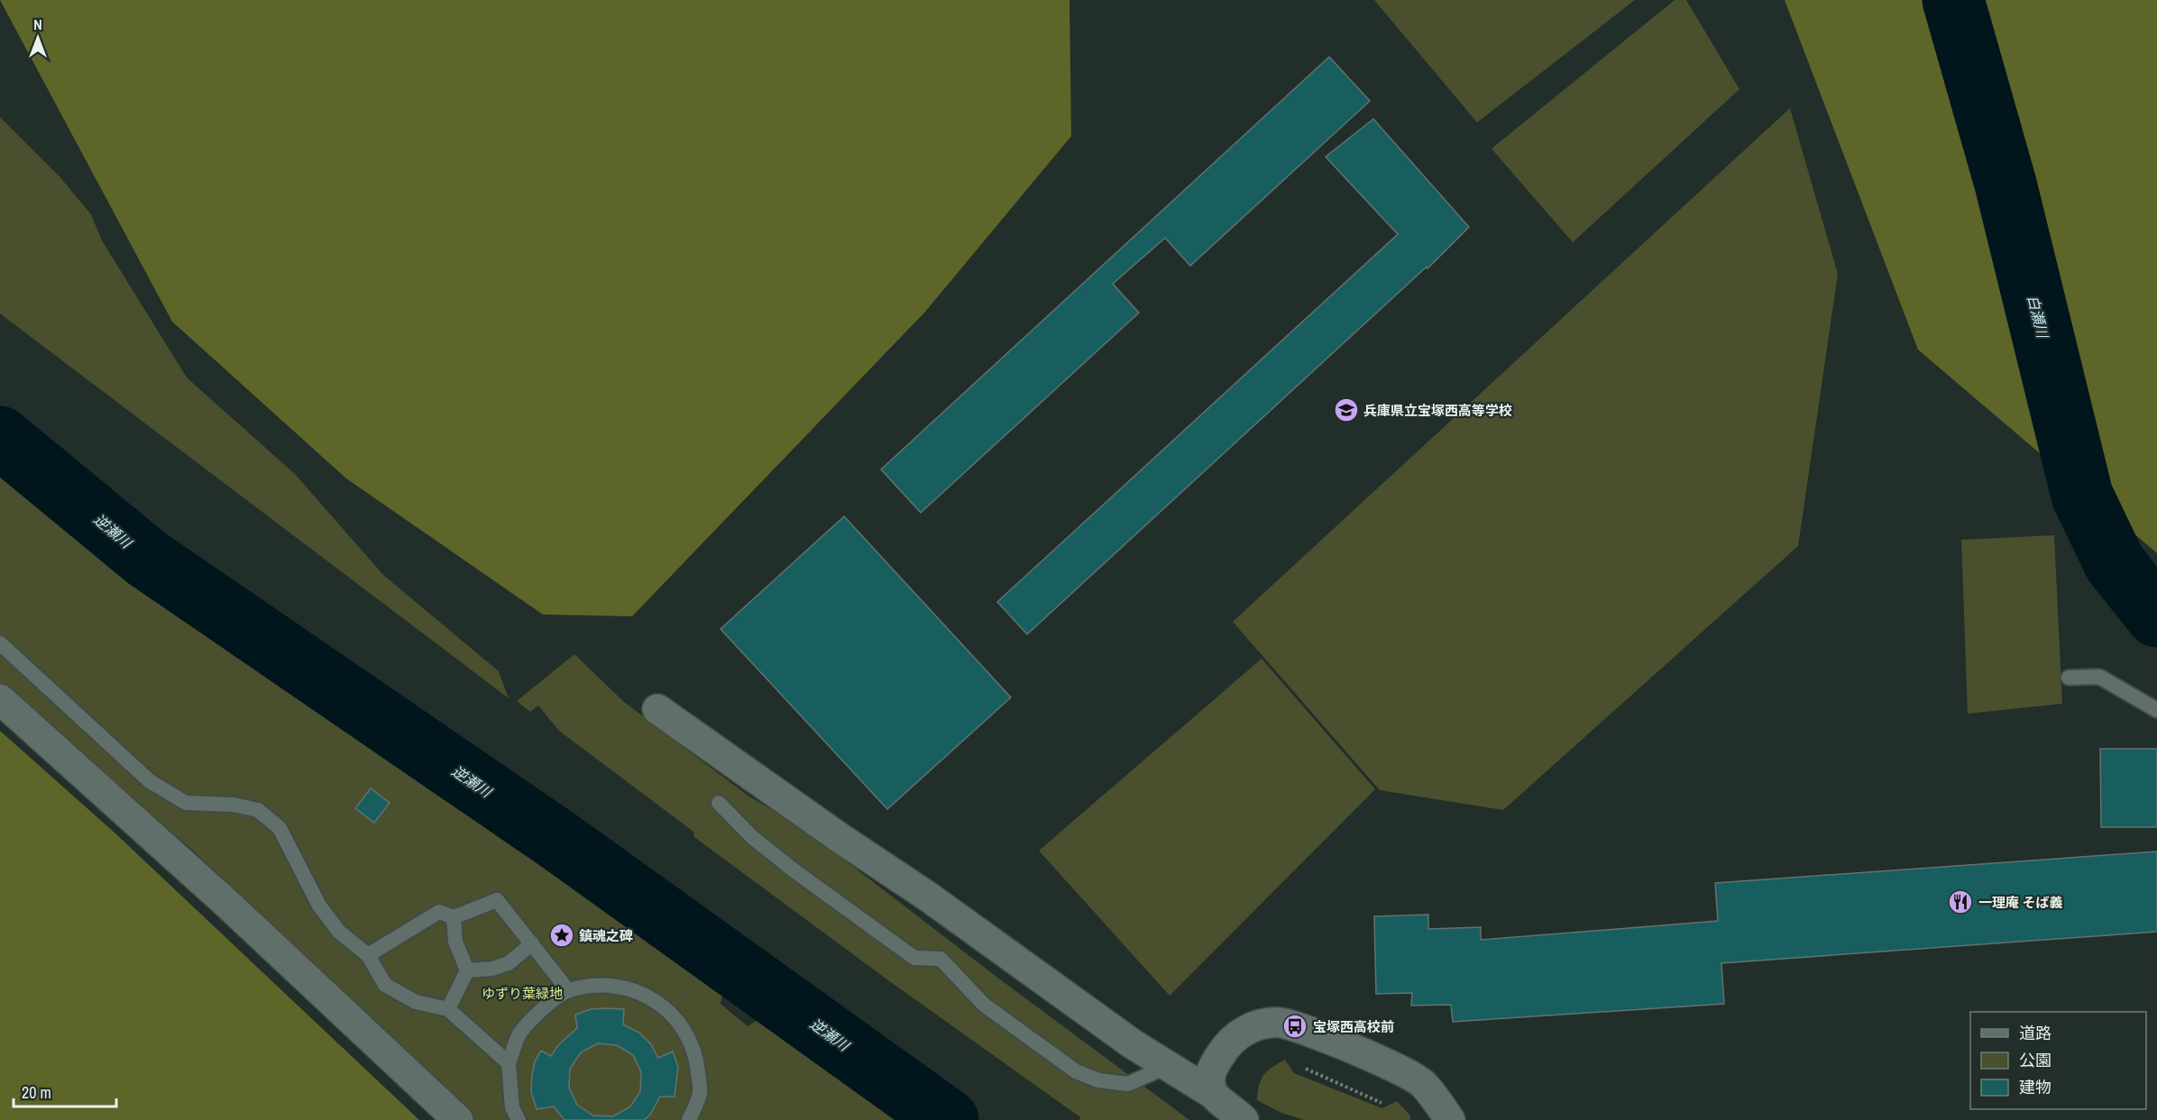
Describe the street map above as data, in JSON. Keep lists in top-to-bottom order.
{
  "water": ["白瀬川", "逆瀬川"],
  "parks": ["ゆずり葉緑地"],
  "places": {
    "school or university": ["兵庫県立宝塚西高等学校"],
    "restaurant": ["一理庵 そば義"],
    "place": ["鎮魂之碑"],
    "bus stop": ["宝塚西高校前"]
  },
  "legend": ["道路", "公園", "建物"],
  "scale_bar": "20 m",
  "north": "top"
}
